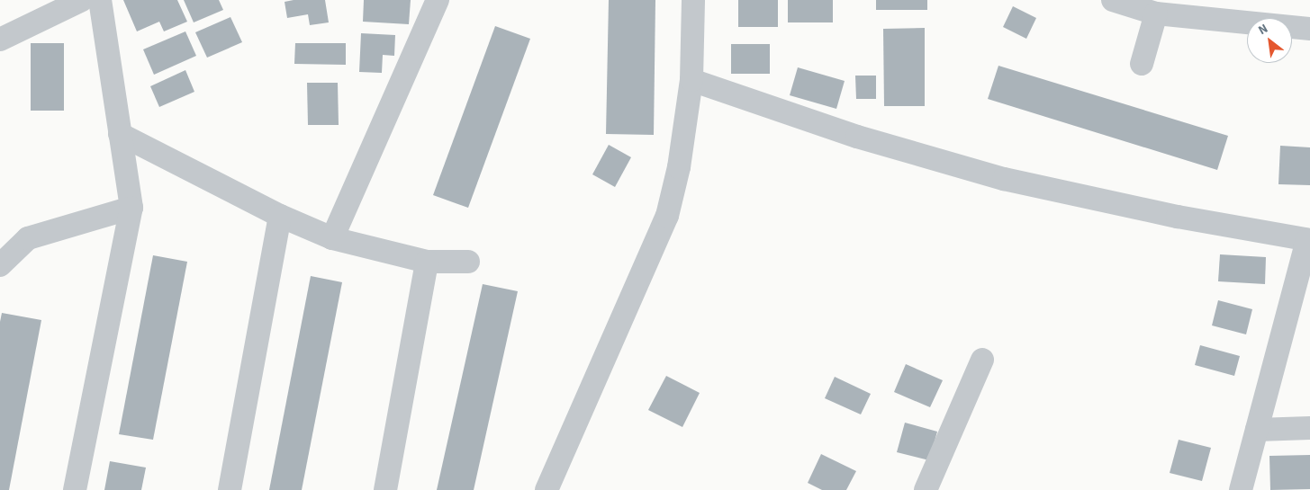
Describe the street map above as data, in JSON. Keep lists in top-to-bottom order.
{
  "north": "top left"
}
